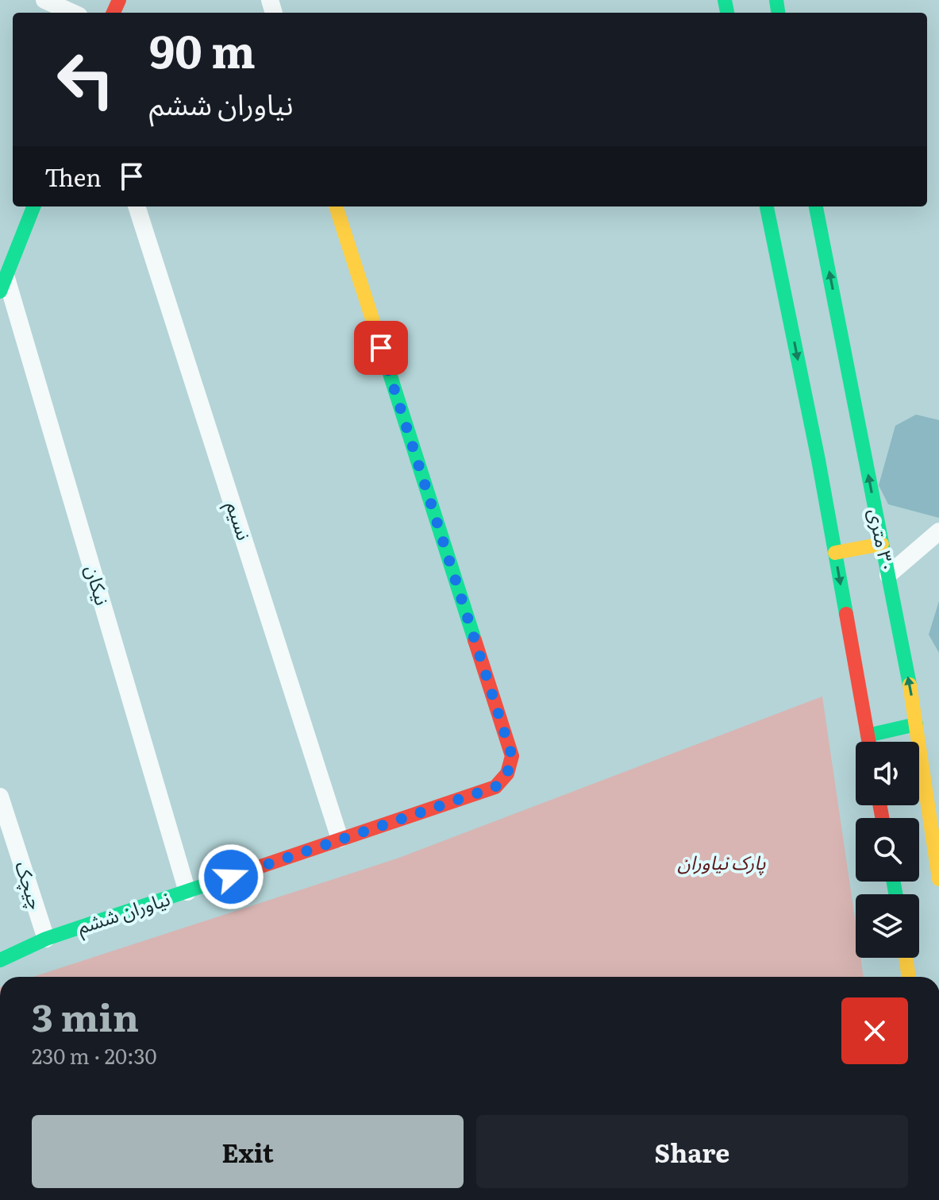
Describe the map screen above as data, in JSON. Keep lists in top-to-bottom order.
{
  "streets": {
    "street": [
      "نسیم",
      "٣٠ متری",
      "نیکان",
      "چیچک",
      "نیاوران ششم"
    ]
  },
  "crossings": [
    ["نسیم", "نیاوران ششم"],
    ["نیکان", "نیاوران ششم"],
    ["چیچک", "نیاوران ششم"]
  ],
  "parks": ["پارک نیاوران"],
  "page": {
    "turn": ["90 m", "نیاوران ششم"],
    "then": "Then",
    "heading": ["3 min", "230 m · 20:30"],
    "buttons": ["Exit", "Share"]
  }
}
